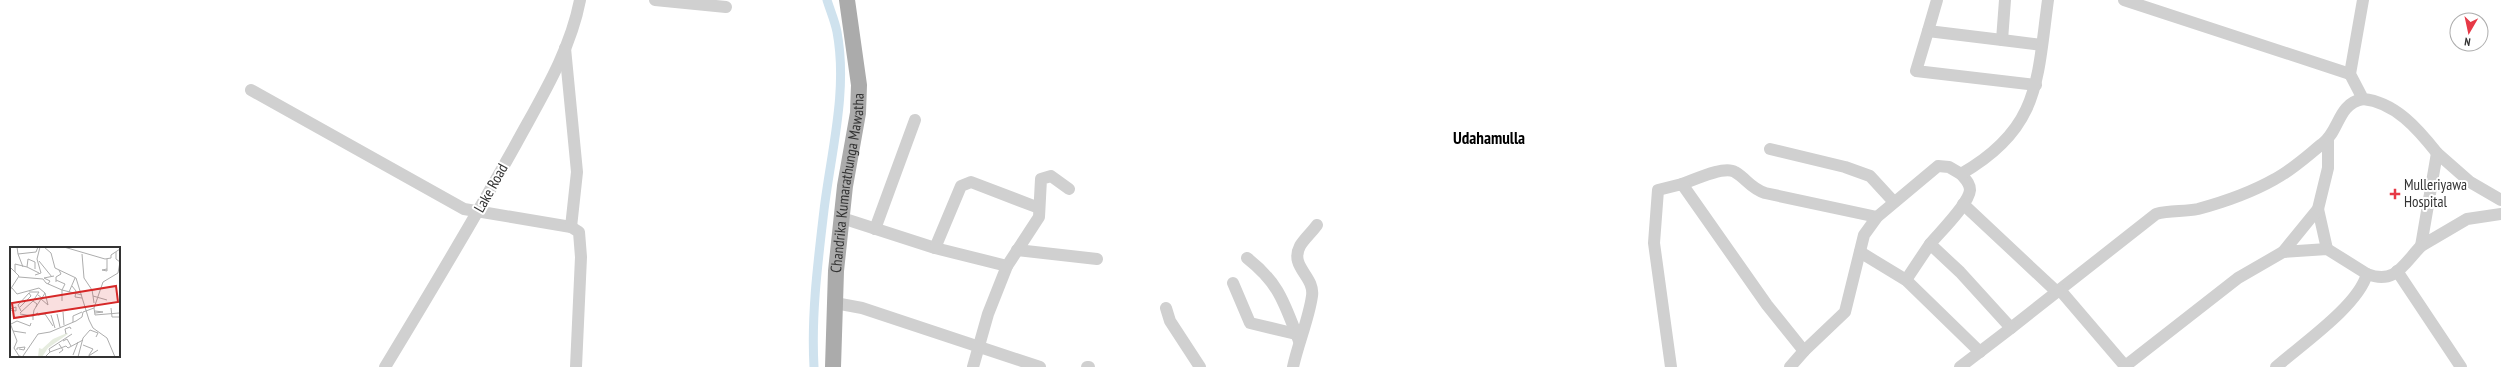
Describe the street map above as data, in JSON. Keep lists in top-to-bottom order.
{
  "streets": {
    "main road": ["Chandrika Kumarathunga Mawatha"],
    "street": ["Lake Road"]
  },
  "districts": ["Udahamulla"],
  "places": {
    "health": ["Mulleriyawa Hospital"]
  },
  "north": "bottom"
}
